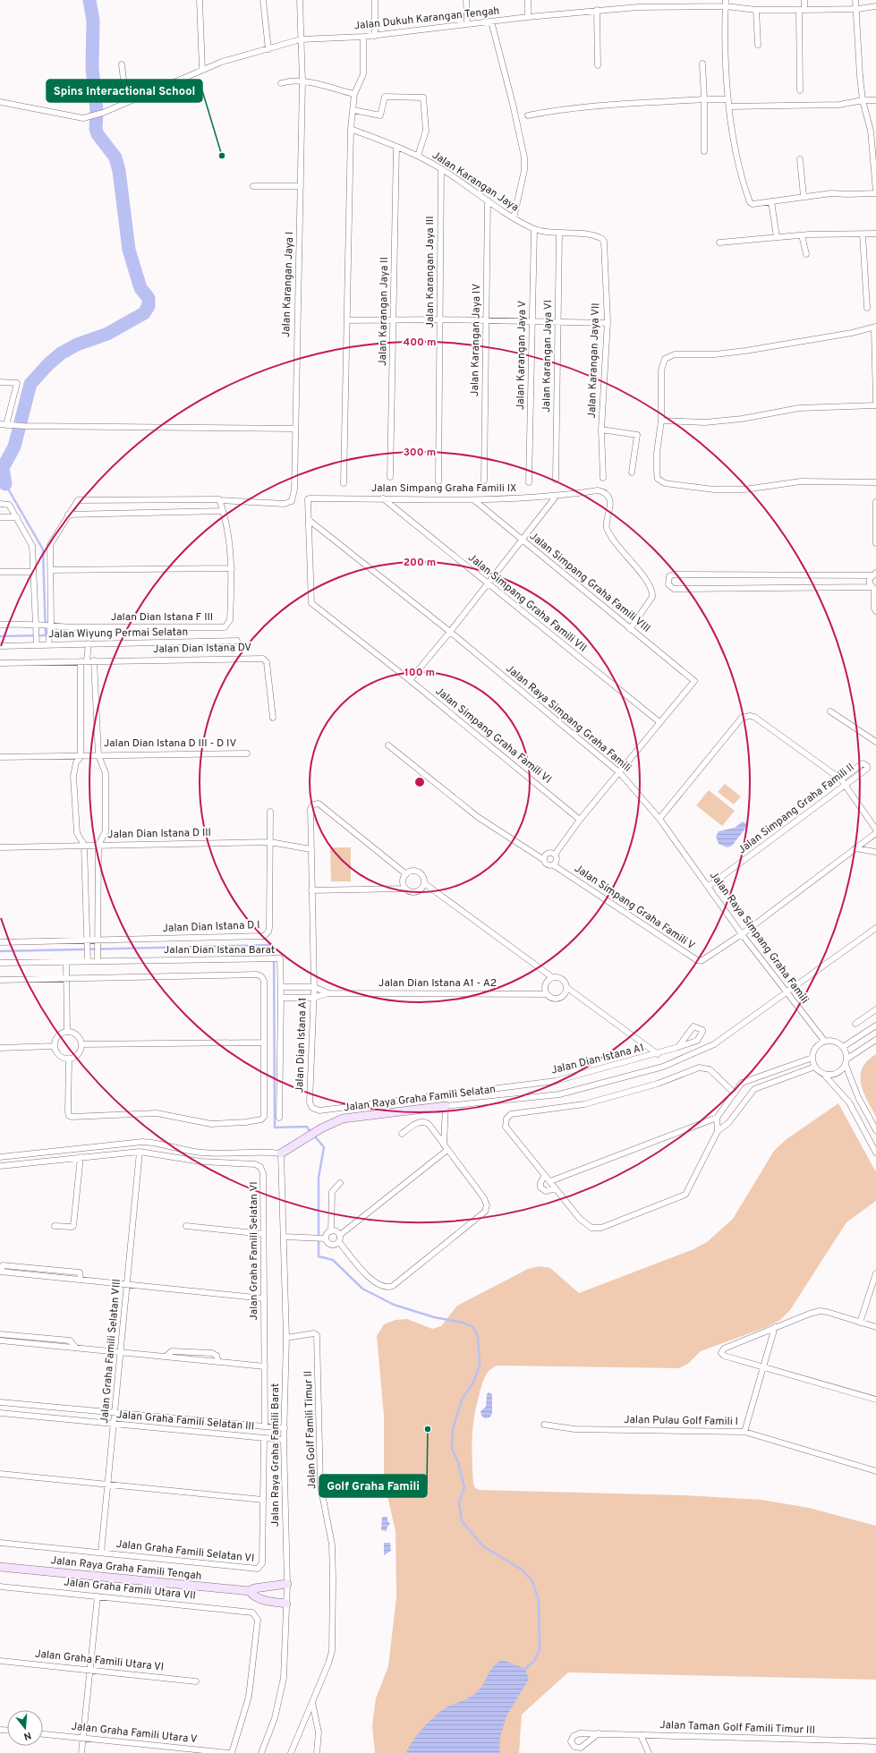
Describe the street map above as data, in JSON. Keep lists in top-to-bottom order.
{
  "streets": {
    "street": [
      "Jalan Dukuh Karangan Tengah",
      "Jalan Karangan Jaya",
      "Jalan Karangan Jaya III",
      "Jalan Karangan Jaya I",
      "Jalan Karangan Jaya II",
      "Jalan Karangan Jaya IV",
      "Jalan Karangan Jaya V",
      "Jalan Karangan Jaya VI",
      "Jalan Karangan Jaya VII",
      "Jalan Simpang Graha Famili IX",
      "Jalan Simpang Graha Famili VIII",
      "Jalan Simpang Graha Famili VII",
      "Jalan Dian Istana F III",
      "Jalan Wiyung Permai Selatan",
      "Jalan Dian Istana DV",
      "Jalan Raya Simpang Graha Famili",
      "Jalan Simpang Graha Famili VI",
      "Jalan Dian Istana D III - D IV",
      "Jalan Simpang Graha Famili II",
      "Jalan Dian Istana D III",
      "Jalan Simpang Graha Famili V",
      "Jalan Dian Istana D I",
      "Jalan Dian Istana Barat",
      "Jalan Dian Istana A1 - A2",
      "Jalan Dian Istana A1",
      "Jalan Raya Graha Famili Selatan",
      "Jalan Graha Famili Selatan VI",
      "Jalan Graha Famili Selatan VIII",
      "Jalan Graha Famili Selatan III",
      "Jalan Pulau Golf Famili I",
      "Jalan Golf Famili Timur II",
      "Jalan Raya Graha Famili Barat",
      "Jalan Raya Graha Famili Tengah",
      "Jalan Graha Famili Utara VII",
      "Jalan Graha Famili Utara VI",
      "Jalan Taman Golf Famili Timur III",
      "Jalan Graha Famili Utara V"
    ]
  },
  "crossings": [
    ["Jalan Dukuh Karangan Tengah", "Jalan Karangan Jaya I"],
    ["Jalan Karangan Jaya", "Jalan Karangan Jaya III"],
    ["Jalan Karangan Jaya", "Jalan Karangan Jaya II"],
    ["Jalan Karangan Jaya", "Jalan Karangan Jaya IV"],
    ["Jalan Karangan Jaya", "Jalan Karangan Jaya V"],
    ["Jalan Karangan Jaya", "Jalan Karangan Jaya VI"],
    ["Jalan Karangan Jaya", "Jalan Karangan Jaya VII"],
    ["Jalan Karangan Jaya I", "Jalan Dian Istana F III"],
    ["Jalan Simpang Graha Famili IX", "Jalan Simpang Graha Famili VIII"],
    ["Jalan Simpang Graha Famili IX", "Jalan Simpang Graha Famili VII"],
    ["Jalan Simpang Graha Famili IX", "Jalan Raya Simpang Graha Famili"],
    ["Jalan Simpang Graha Famili IX", "Jalan Simpang Graha Famili VI"],
    ["Jalan Simpang Graha Famili VIII", "Jalan Simpang Graha Famili VII"],
    ["Jalan Dian Istana DV", "Jalan Dian Istana D III - D IV"],
    ["Jalan Raya Simpang Graha Famili", "Jalan Simpang Graha Famili II"],
    ["Jalan Raya Simpang Graha Famili", "Jalan Simpang Graha Famili V"],
    ["Jalan Raya Simpang Graha Famili", "Jalan Raya Graha Famili Selatan"],
    ["Jalan Dian Istana D III - D IV", "Jalan Dian Istana D III"],
    ["Jalan Dian Istana D III", "Jalan Dian Istana D I"],
    ["Jalan Dian Istana D III", "Jalan Dian Istana A1"],
    ["Jalan Dian Istana Barat", "Jalan Dian Istana A1 - A2"],
    ["Jalan Dian Istana A1 - A2", "Jalan Dian Istana A1"],
    ["Jalan Raya Graha Famili Selatan", "Jalan Raya Graha Famili Barat"],
    ["Jalan Graha Famili Selatan VI", "Jalan Graha Famili Selatan VIII"],
    ["Jalan Graha Famili Selatan VI", "Jalan Graha Famili Selatan III"],
    ["Jalan Graha Famili Selatan VIII", "Jalan Graha Famili Selatan III"],
    ["Jalan Graha Famili Selatan III", "Jalan Raya Graha Famili Barat"],
    ["Jalan Golf Famili Timur II", "Jalan Raya Graha Famili Barat"],
    ["Jalan Raya Graha Famili Barat", "Jalan Raya Graha Famili Tengah"],
    ["Jalan Graha Famili Utara VII", "Jalan Graha Famili Utara V"]
  ],
  "places": ["Spins Interactional School", "Golf Graha Famili"],
  "north": "bottom",
  "rings": [
    "400 m",
    "300 m",
    "200 m",
    "100 m"
  ]
}
